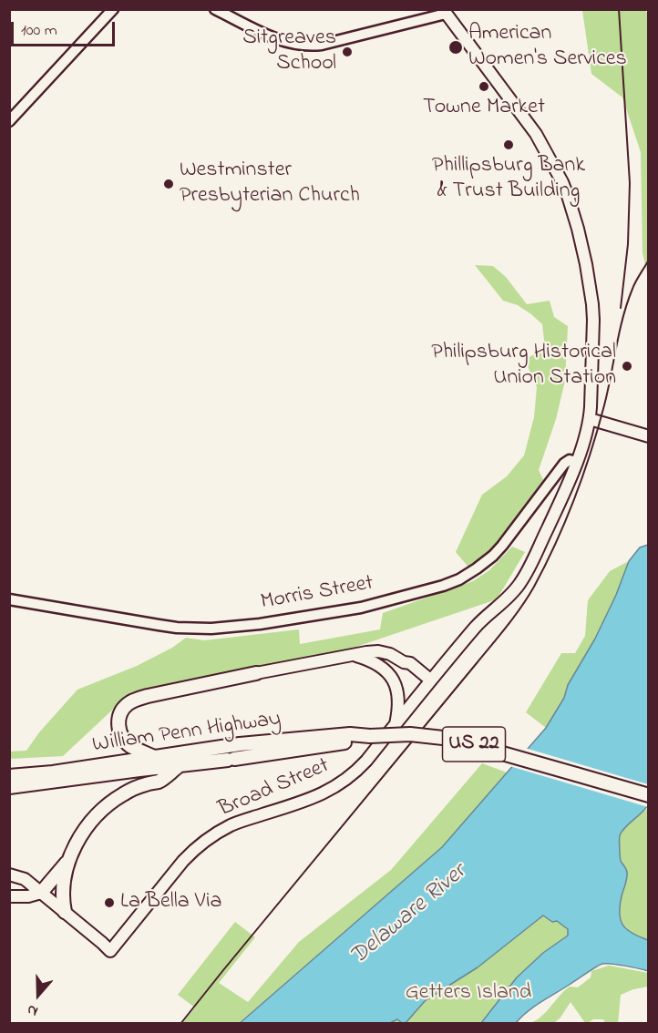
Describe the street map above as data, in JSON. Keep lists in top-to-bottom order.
{
  "streets": {
    "highway": ["William Penn Highway", "US 22"],
    "main road": ["Broad Street"],
    "street": ["Morris Street"]
  },
  "crossings": [
    ["Morris Street", "Broad Street"]
  ],
  "water": ["Delaware River"],
  "parks": ["Getters Island"],
  "places": [
    "American Women's Services",
    "Sitgreaves School",
    "Towne Market",
    "Phillipsburg Bank & Trust Building",
    "Westminster Presbyterian Church",
    "Philipsburg Historical Union Station",
    "La Bella Via"
  ],
  "scale_bar": "100 m",
  "north": "bottom"
}
